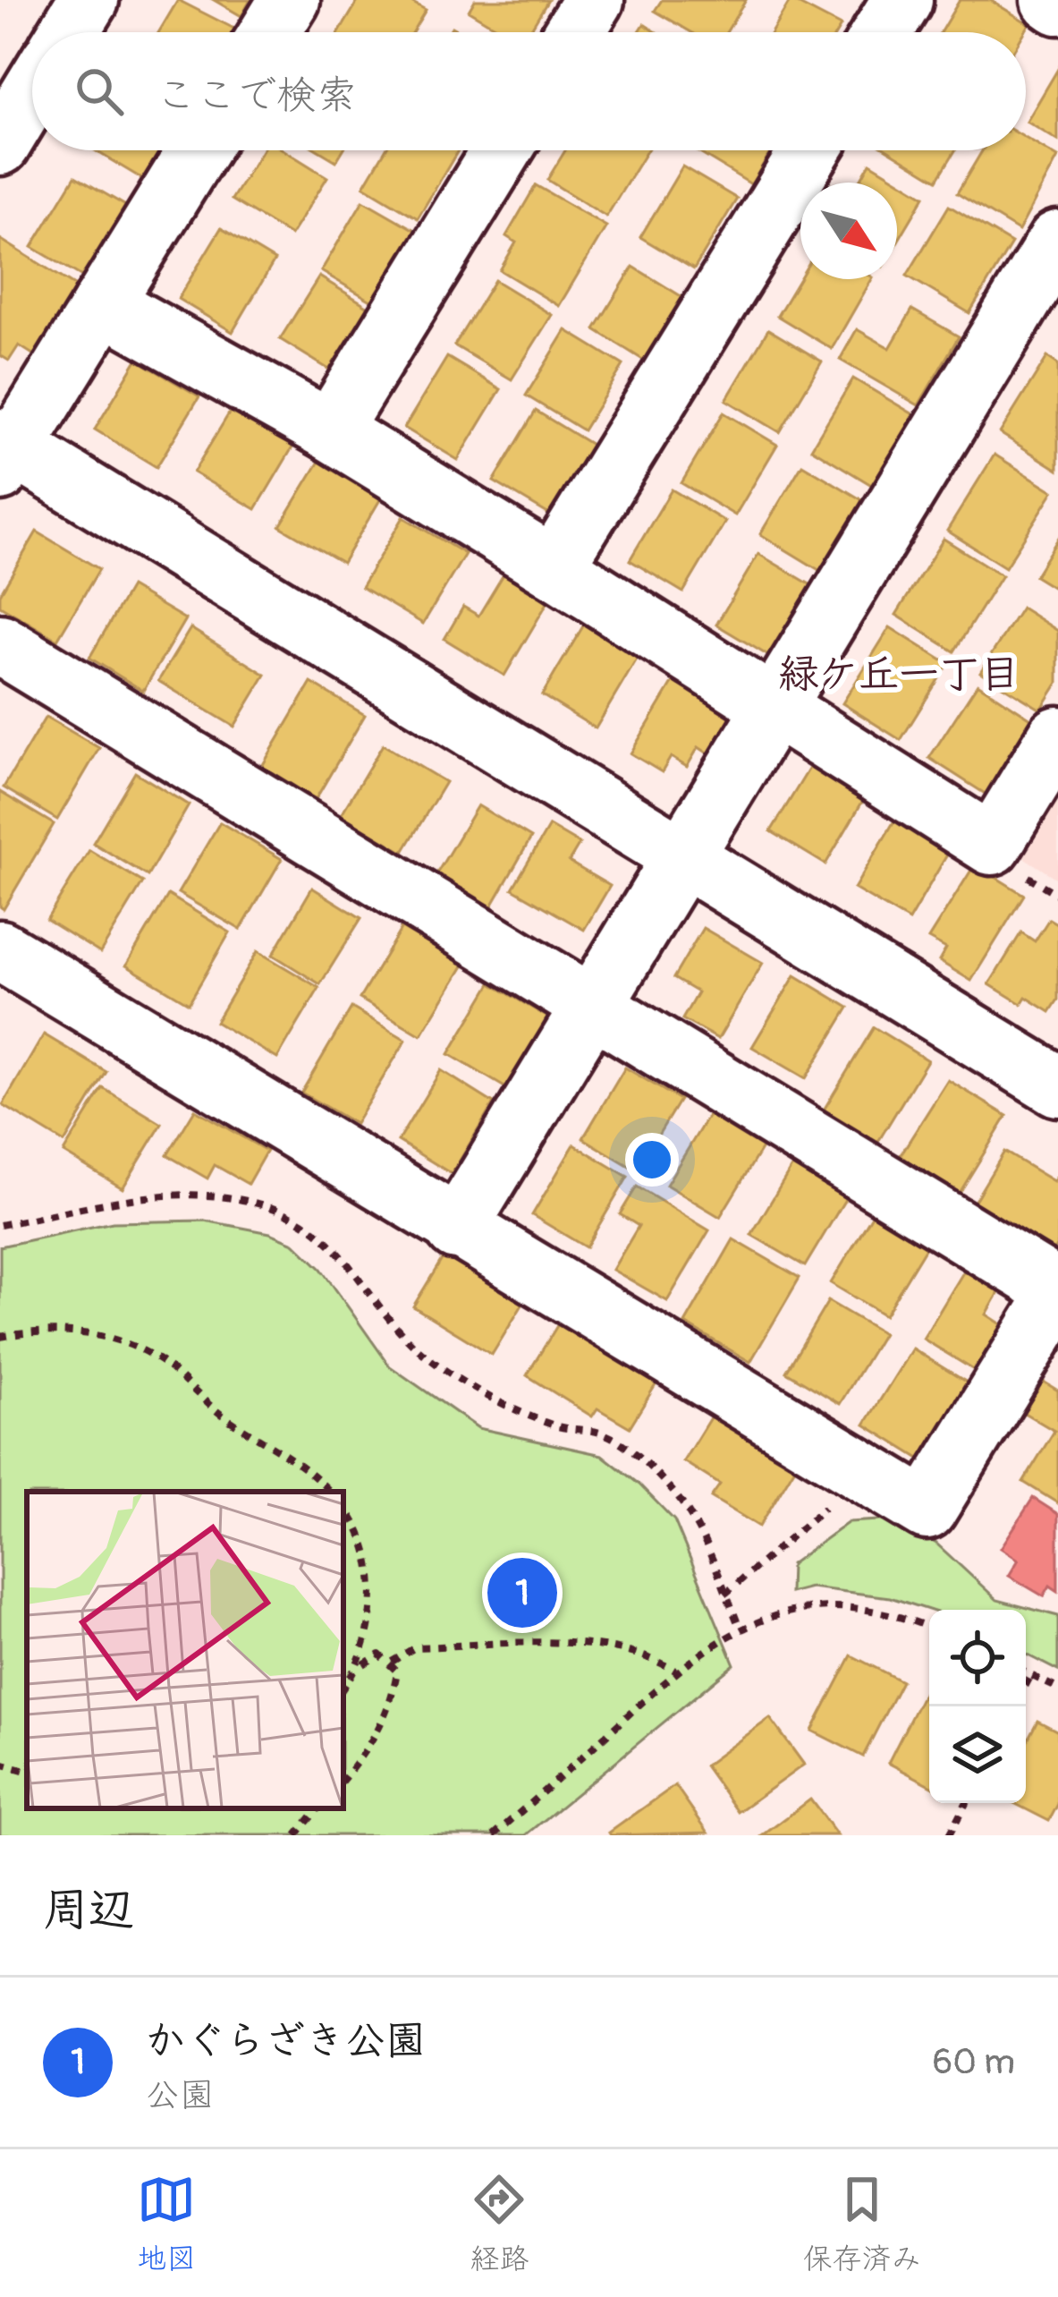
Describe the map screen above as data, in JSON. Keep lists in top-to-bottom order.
{
  "districts": ["緑ケ丘一丁目"],
  "north": "bottom right",
  "page": {
    "search": "ここで検索",
    "pins": "1",
    "heading": "周辺",
    "list": [
      {
        "mark": "1",
        "name": "かぐらざき公園",
        "note": "公園",
        "value": "60 m"
      }
    ],
    "nav": ["地図", "経路", "保存済み"]
  }
}
